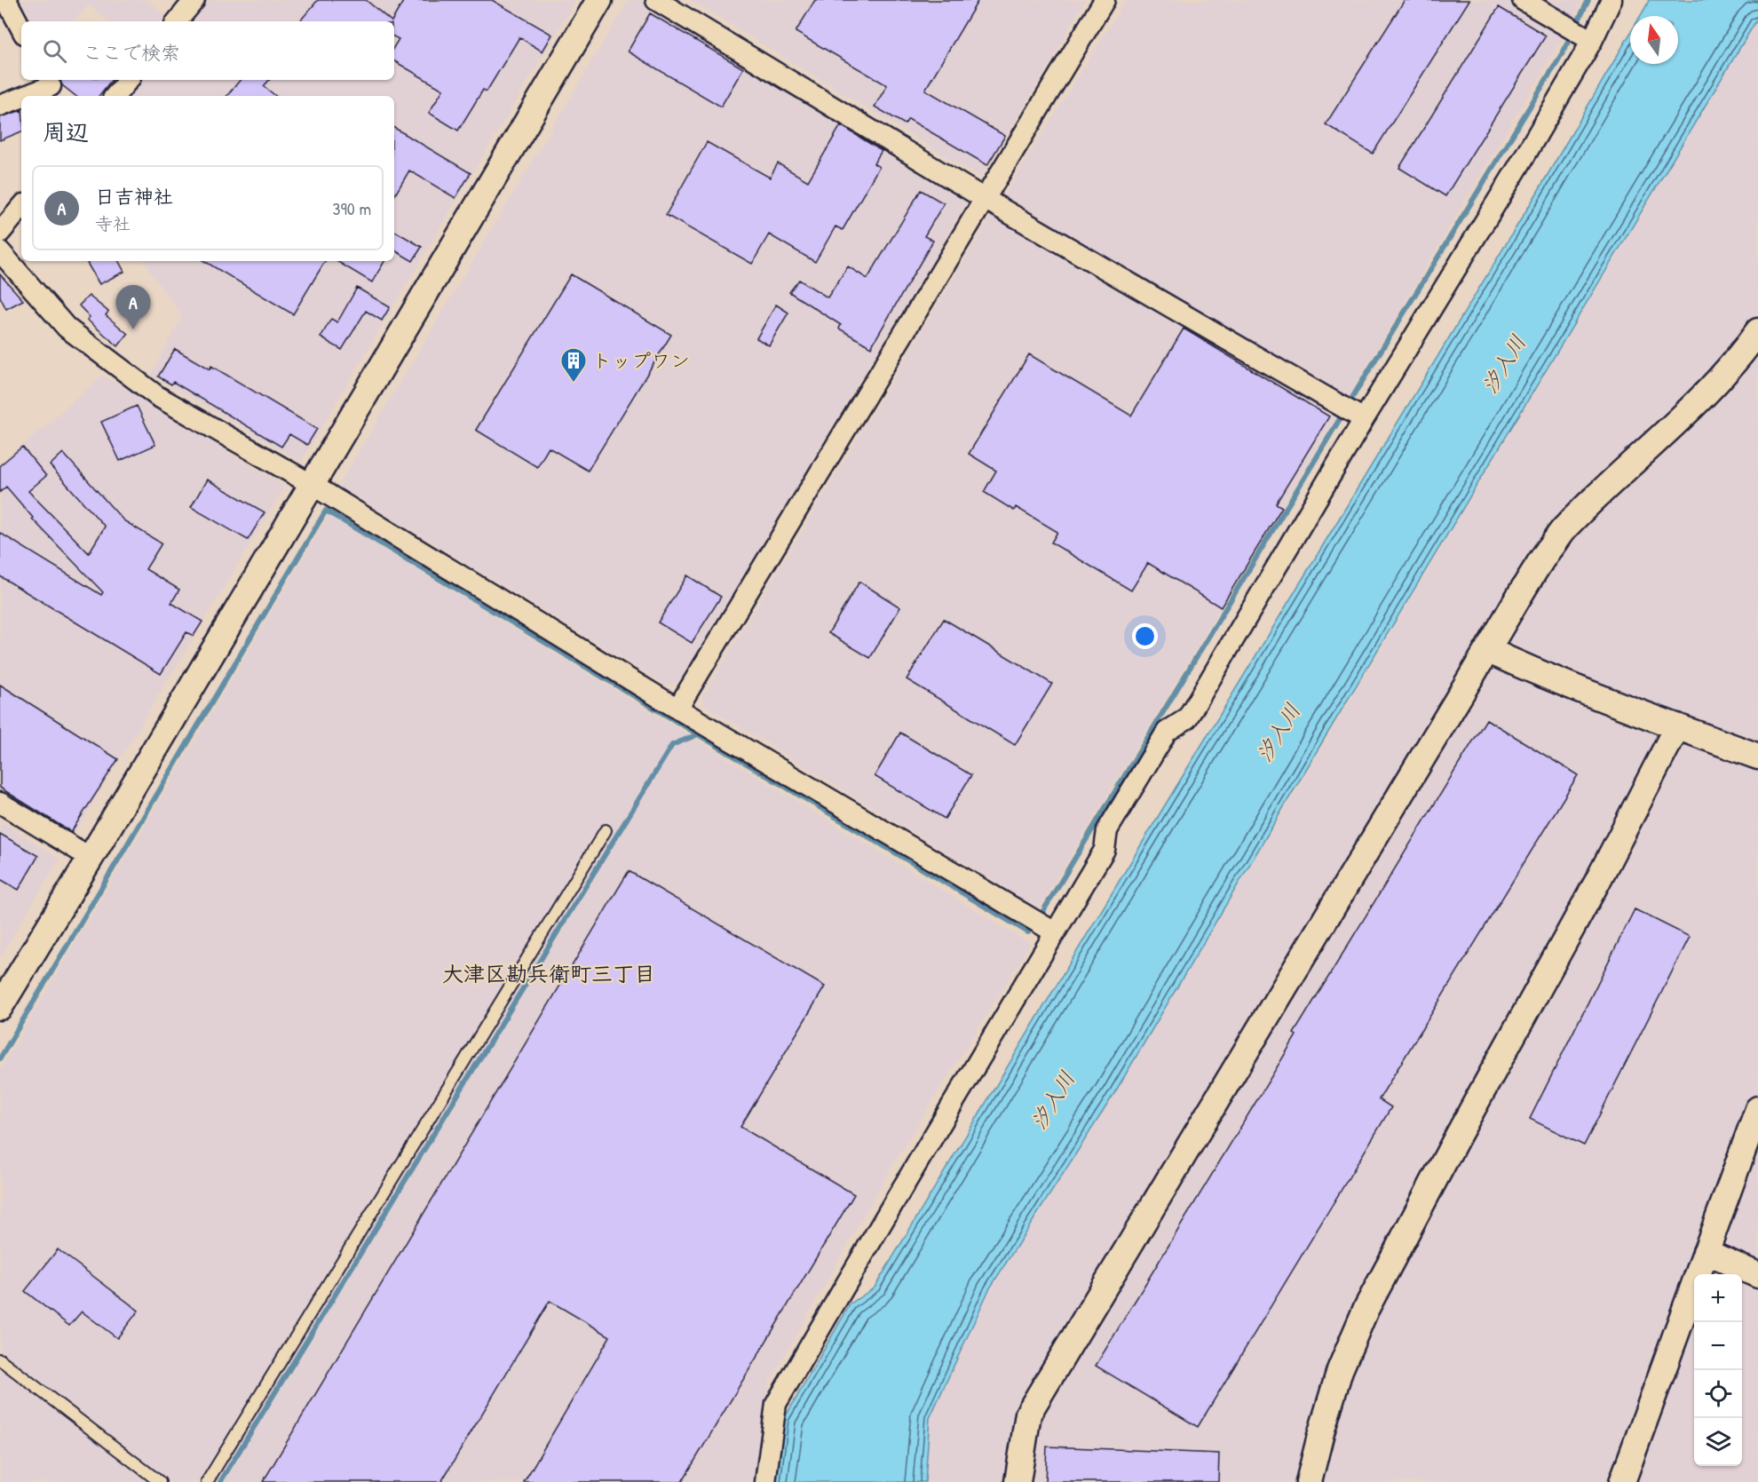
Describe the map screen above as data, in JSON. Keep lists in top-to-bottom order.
{
  "districts": ["大津区勘兵衛町三丁目"],
  "water": ["汐入川"],
  "places": {
    "building": ["トップワン"]
  },
  "north": "top",
  "page": {
    "search": "ここで検索",
    "heading": "周辺",
    "list": [
      {
        "mark": "A",
        "name": "日吉神社",
        "note": "寺社",
        "value": "390 m"
      }
    ],
    "pins": "A",
    "map_buttons": ["+", "−"]
  }
}
